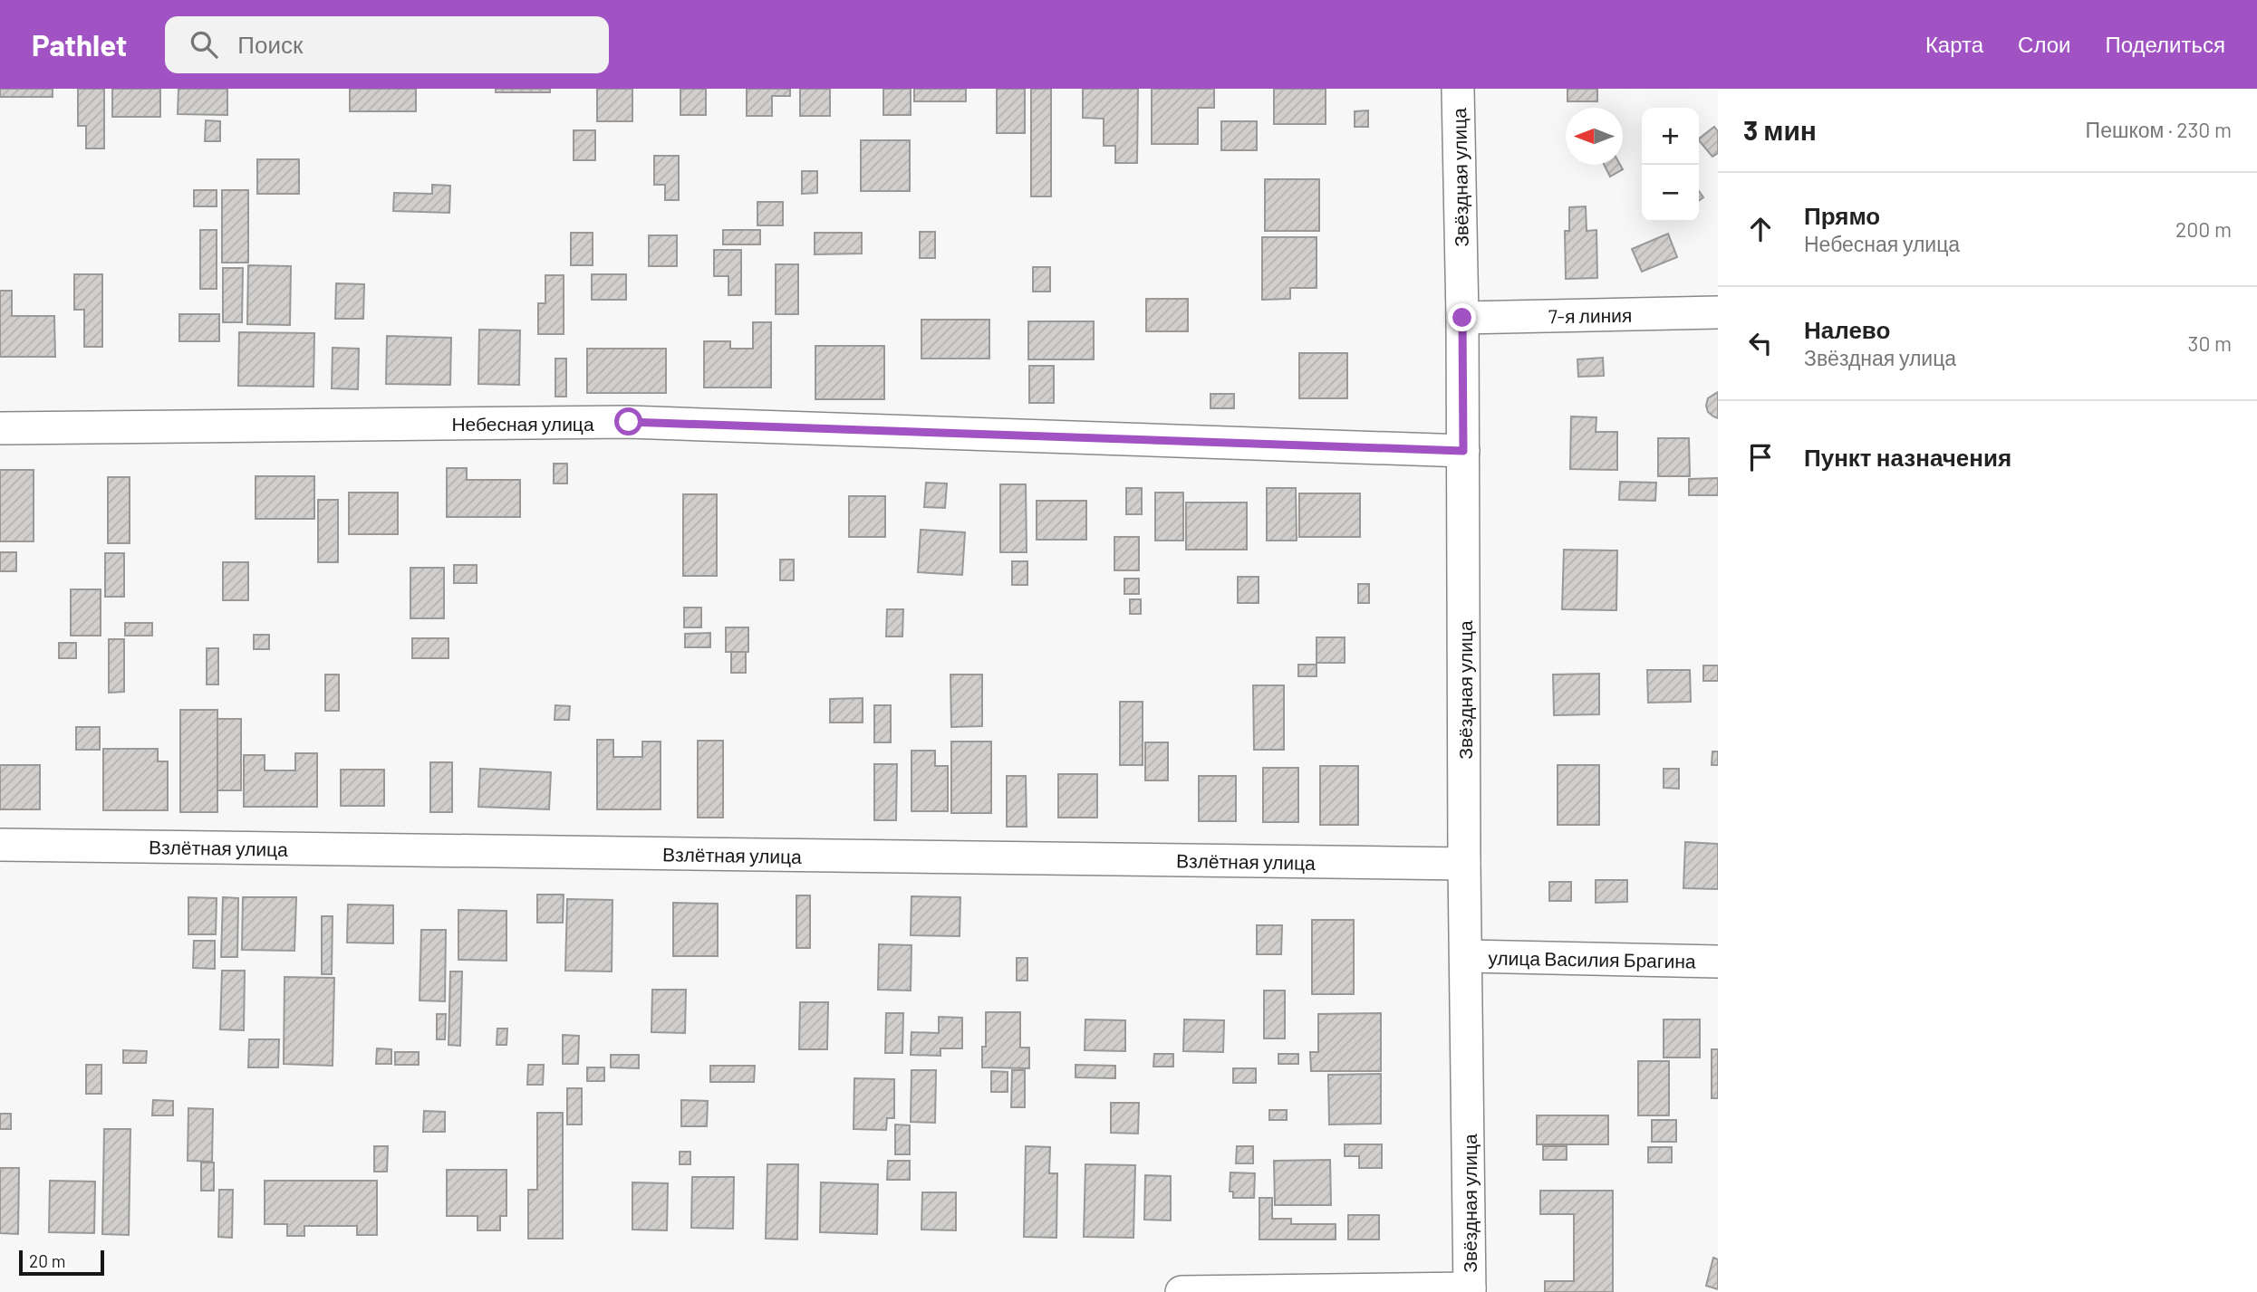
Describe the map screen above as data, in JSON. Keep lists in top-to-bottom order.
{
  "streets": {
    "street": [
      "Звёздная улица",
      "7-я линия",
      "Небесная улица",
      "Взлётная улица",
      "улица Василия Брагина"
    ]
  },
  "crossings": [
    ["Звёздная улица", "7-я линия"],
    ["Звёздная улица", "Небесная улица"],
    ["Звёздная улица", "Взлётная улица"],
    ["Звёздная улица", "улица Василия Брагина"]
  ],
  "scale_bar": "20 m",
  "north": "left",
  "page": {
    "header": "Pathlet",
    "search": "Поиск",
    "nav": ["Карта", "Слои", "Поделиться"],
    "heading": ["3 мин", "Пешком · 230 m"],
    "map_buttons": ["+", "−"],
    "list": [
      ["Прямо", "Небесная улица", "200 m"],
      ["Налево", "Звёздная улица", "30 m"],
      "Пункт назначения"
    ],
    "scale": "20 m"
  }
}
